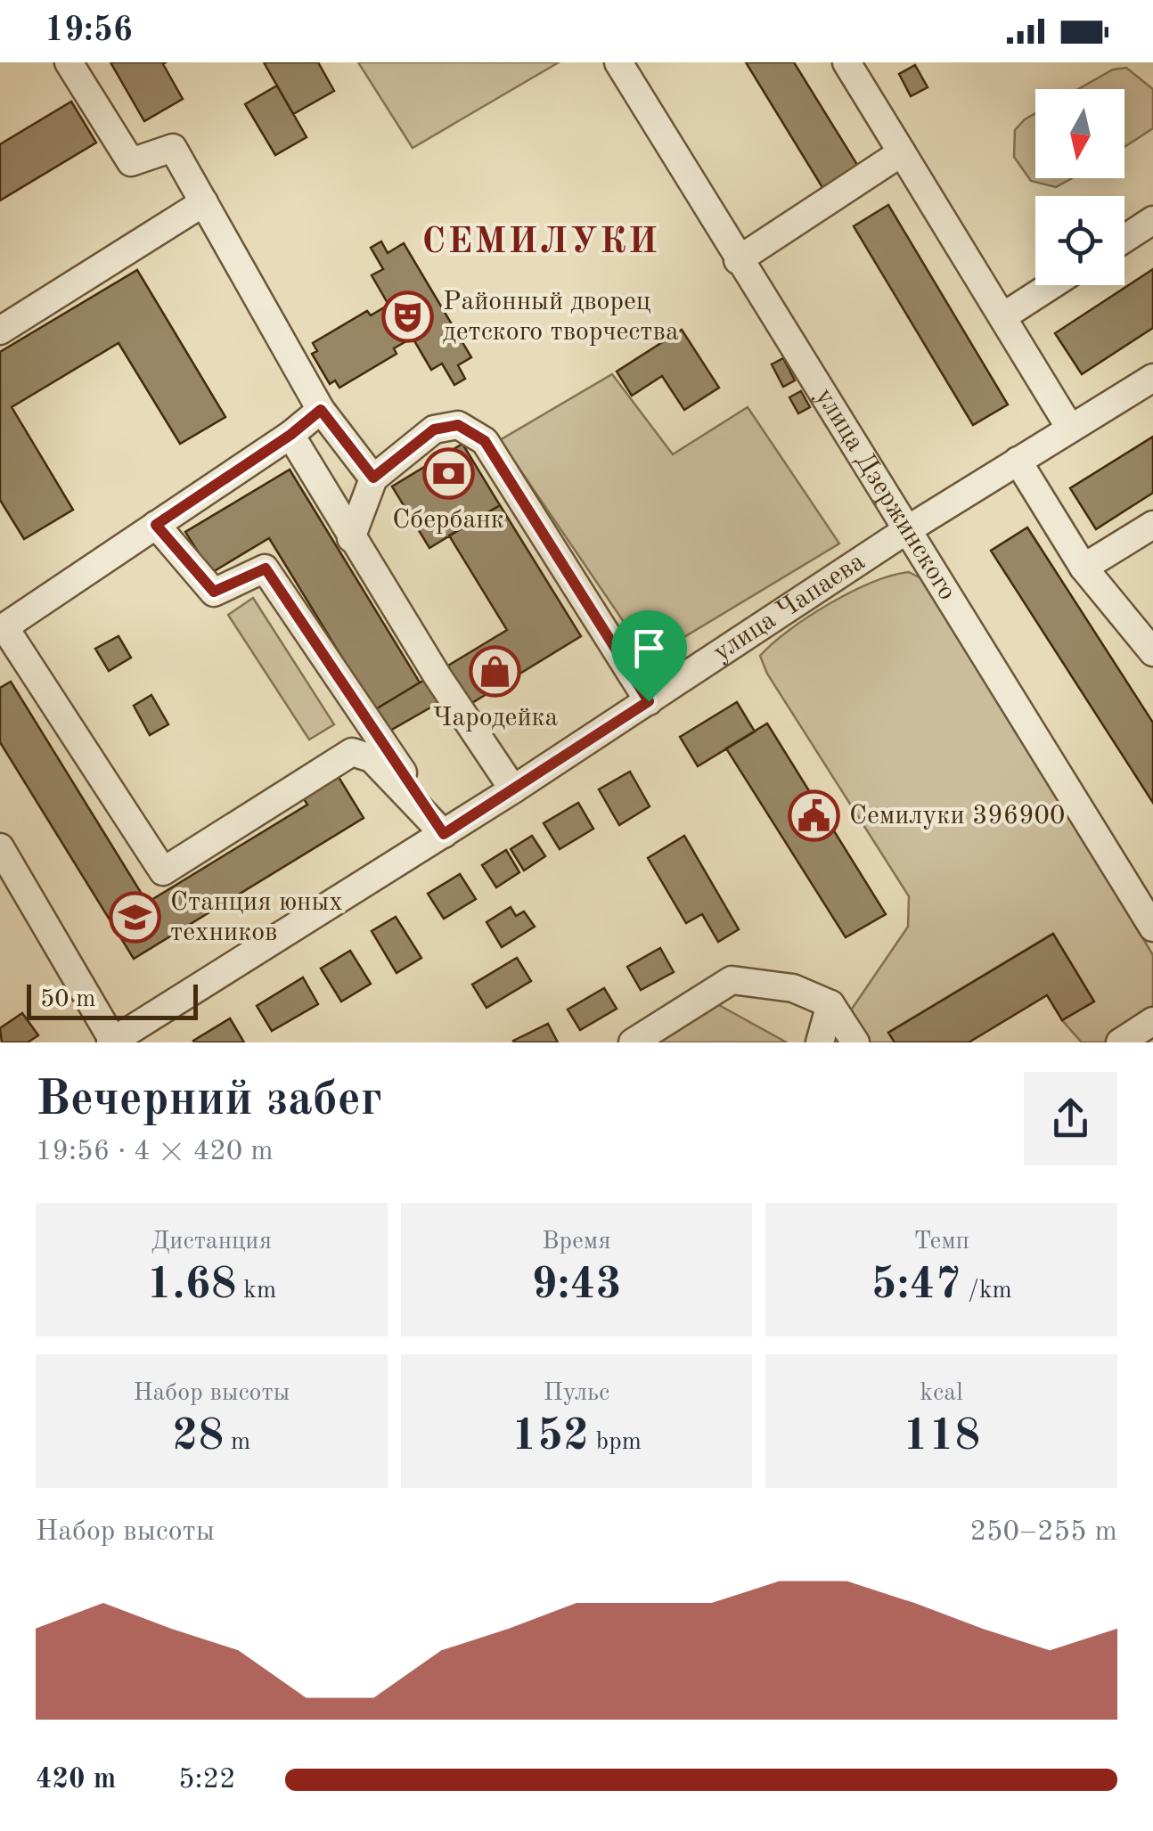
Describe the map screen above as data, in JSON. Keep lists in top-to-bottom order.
{
  "streets": {
    "street": ["улица Дзержинского", "улица Чапаева"]
  },
  "crossings": [
    ["улица Дзержинского", "улица Чапаева"]
  ],
  "districts": ["СЕМИЛУКИ"],
  "places": {
    "theatre": ["Районный дворец детского творчества"],
    "bank": ["Сбербанк"],
    "shop": ["Чародейка"],
    "public building": ["Семилуки 396900"],
    "school or university": ["Станция юных техников"]
  },
  "scale_bar": "50 m",
  "north": "bottom",
  "page": {
    "status": "19:56",
    "scale": "50 m",
    "heading": ["Вечерний забег", "19:56 · 4 × 420 m"],
    "stats": [
      ["Дистанция", "1.68 km"],
      ["Время", "9:43"],
      ["Темп", "5:47 /km"],
      ["Набор высоты", "28 m"],
      ["Пульс", "152 bpm"],
      ["kcal", "118"]
    ],
    "chart": ["Набор высоты", "250–255 m"],
    "list": [
      {
        "name": "420 m",
        "note": "5:22"
      }
    ]
  }
}
